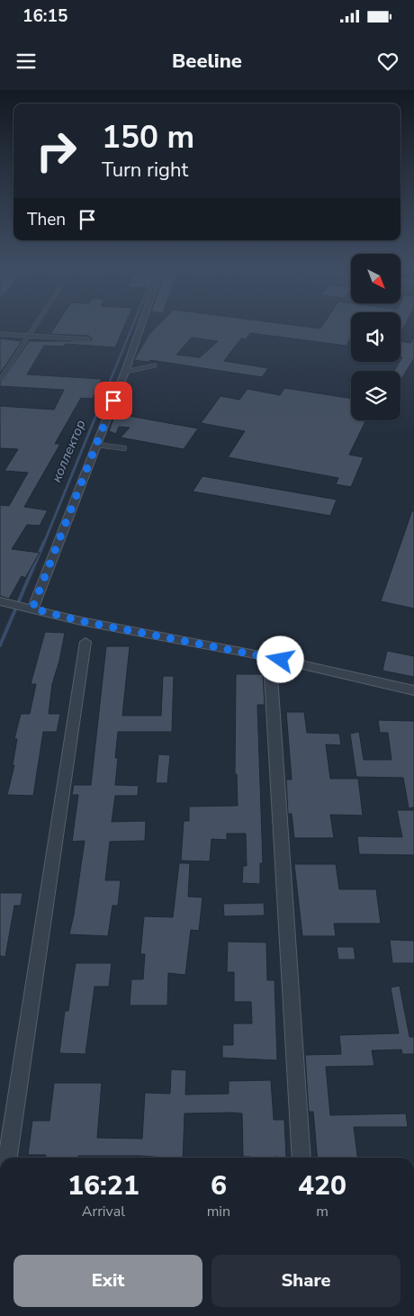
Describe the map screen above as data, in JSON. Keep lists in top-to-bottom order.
{
  "water": ["коллектор"],
  "north": "bottom right",
  "page": {
    "status": "16:15",
    "header": "Beeline",
    "turn": ["150 m", "Turn right"],
    "then": "Then",
    "eta": [
      "16:21",
      "Arrival",
      "6",
      "min",
      "420",
      "m"
    ],
    "buttons": ["Exit", "Share"]
  }
}
